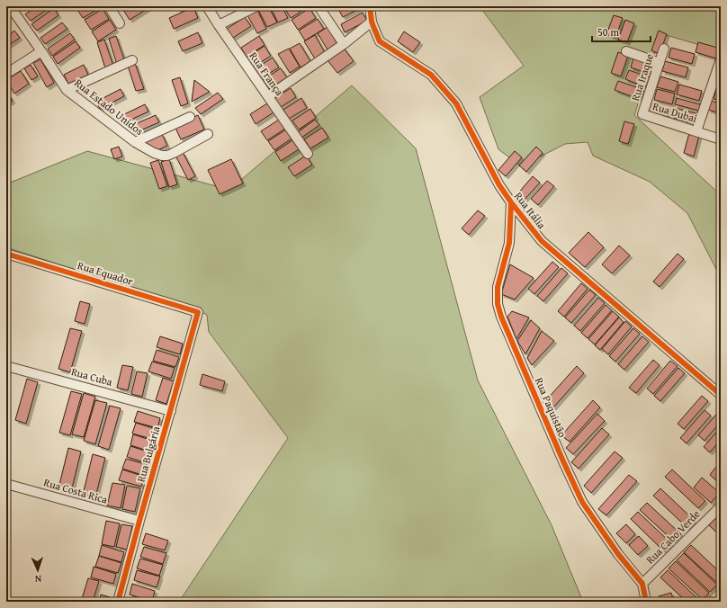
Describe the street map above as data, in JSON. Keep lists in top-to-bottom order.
{
  "streets": {
    "street": [
      "Rua França",
      "Rua Iraque",
      "Rua Estado Unidos",
      "Rua Dubai",
      "Rua Itália",
      "Rua Equador",
      "Rua Cuba",
      "Rua Paquistão",
      "Rua Bulgária",
      "Rua Costa Rica",
      "Rua Cabo Verde"
    ]
  },
  "crossings": [
    ["Rua Iraque", "Rua Dubai"],
    ["Rua Itália", "Rua Paquistão"],
    ["Rua Equador", "Rua Bulgária"],
    ["Rua Cuba", "Rua Bulgária"],
    ["Rua Paquistão", "Rua Cabo Verde"],
    ["Rua Bulgária", "Rua Costa Rica"]
  ],
  "scale_bar": "50 m",
  "north": "bottom"
}
